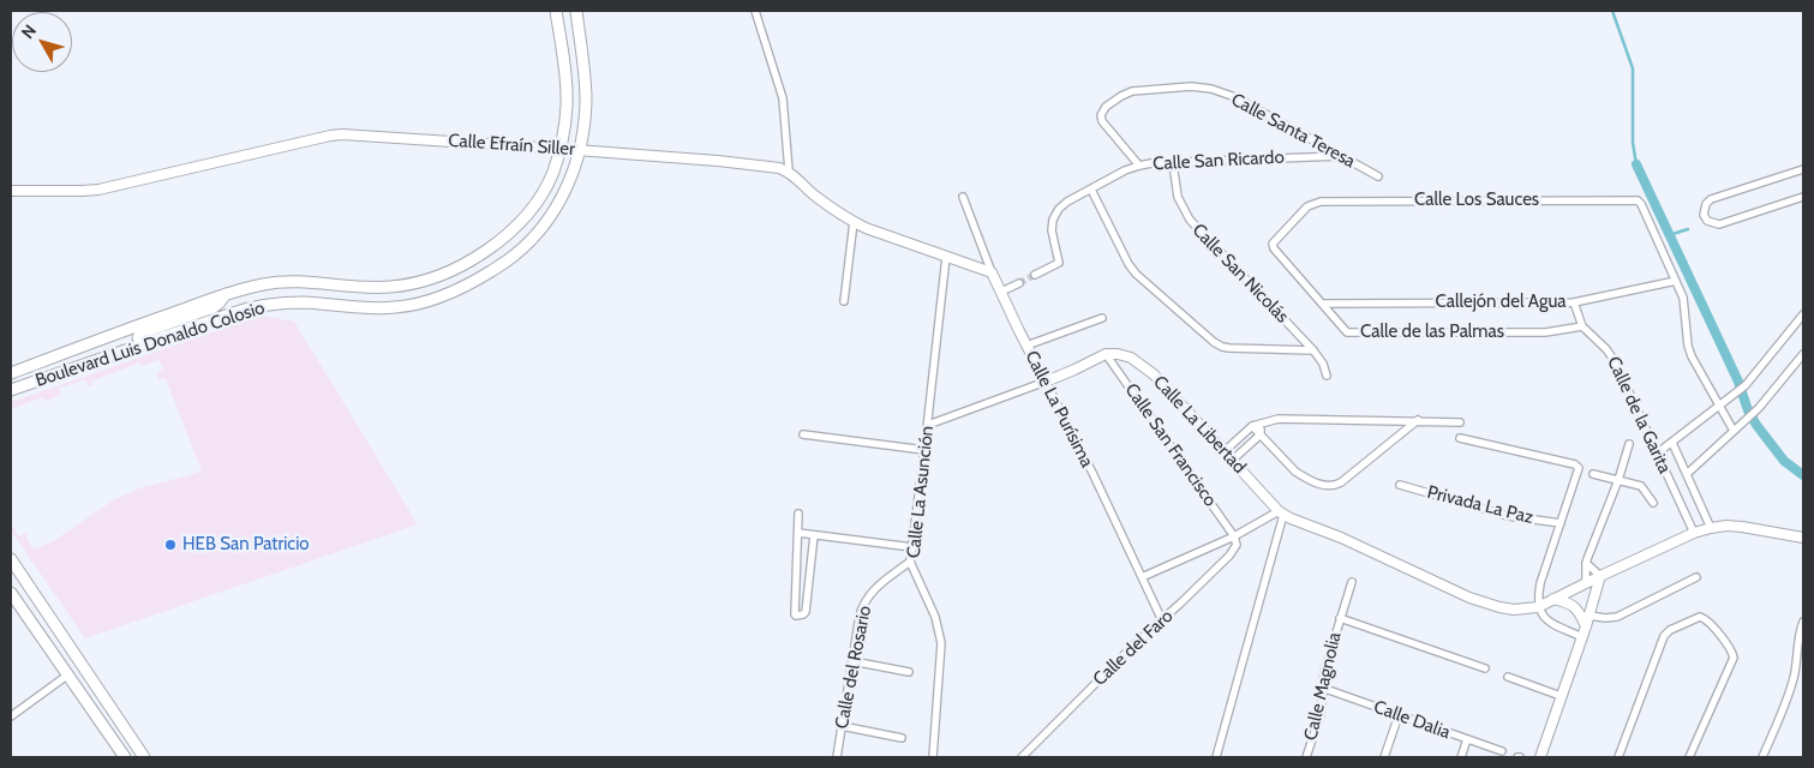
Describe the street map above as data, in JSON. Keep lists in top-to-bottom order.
{
  "streets": {
    "main road": ["Boulevard Luis Donaldo Colosio"],
    "street": [
      "Calle Santa Teresa",
      "Calle Efraín Siller",
      "Calle San Ricardo",
      "Calle Los Sauces",
      "Calle San Nicolás",
      "Callejón del Agua",
      "Calle de las Palmas",
      "Calle La Purísima",
      "Calle de la Garita",
      "Calle La Libertad",
      "Calle San Francisco",
      "Calle La Asunción",
      "Privada La Paz",
      "Calle del Faro",
      "Calle del Rosario",
      "Calle Magnolia",
      "Calle Dalia"
    ]
  },
  "crossings": [
    ["Calle Santa Teresa", "Calle San Ricardo"],
    ["Calle Efraín Siller", "Boulevard Luis Donaldo Colosio"],
    ["Calle San Ricardo", "Calle San Nicolás"],
    ["Calle Los Sauces", "Callejón del Agua"],
    ["Calle Los Sauces", "Calle de las Palmas"],
    ["Callejón del Agua", "Calle de las Palmas"],
    ["Callejón del Agua", "Calle de la Garita"],
    ["Calle de las Palmas", "Calle de la Garita"],
    ["Calle La Purísima", "Calle del Faro"],
    ["Calle La Libertad", "Calle San Francisco"],
    ["Calle San Francisco", "Calle del Faro"],
    ["Calle La Asunción", "Calle del Rosario"],
    ["Calle Magnolia", "Calle Dalia"]
  ],
  "places": ["HEB San Patricio"],
  "north": "top left"
}
